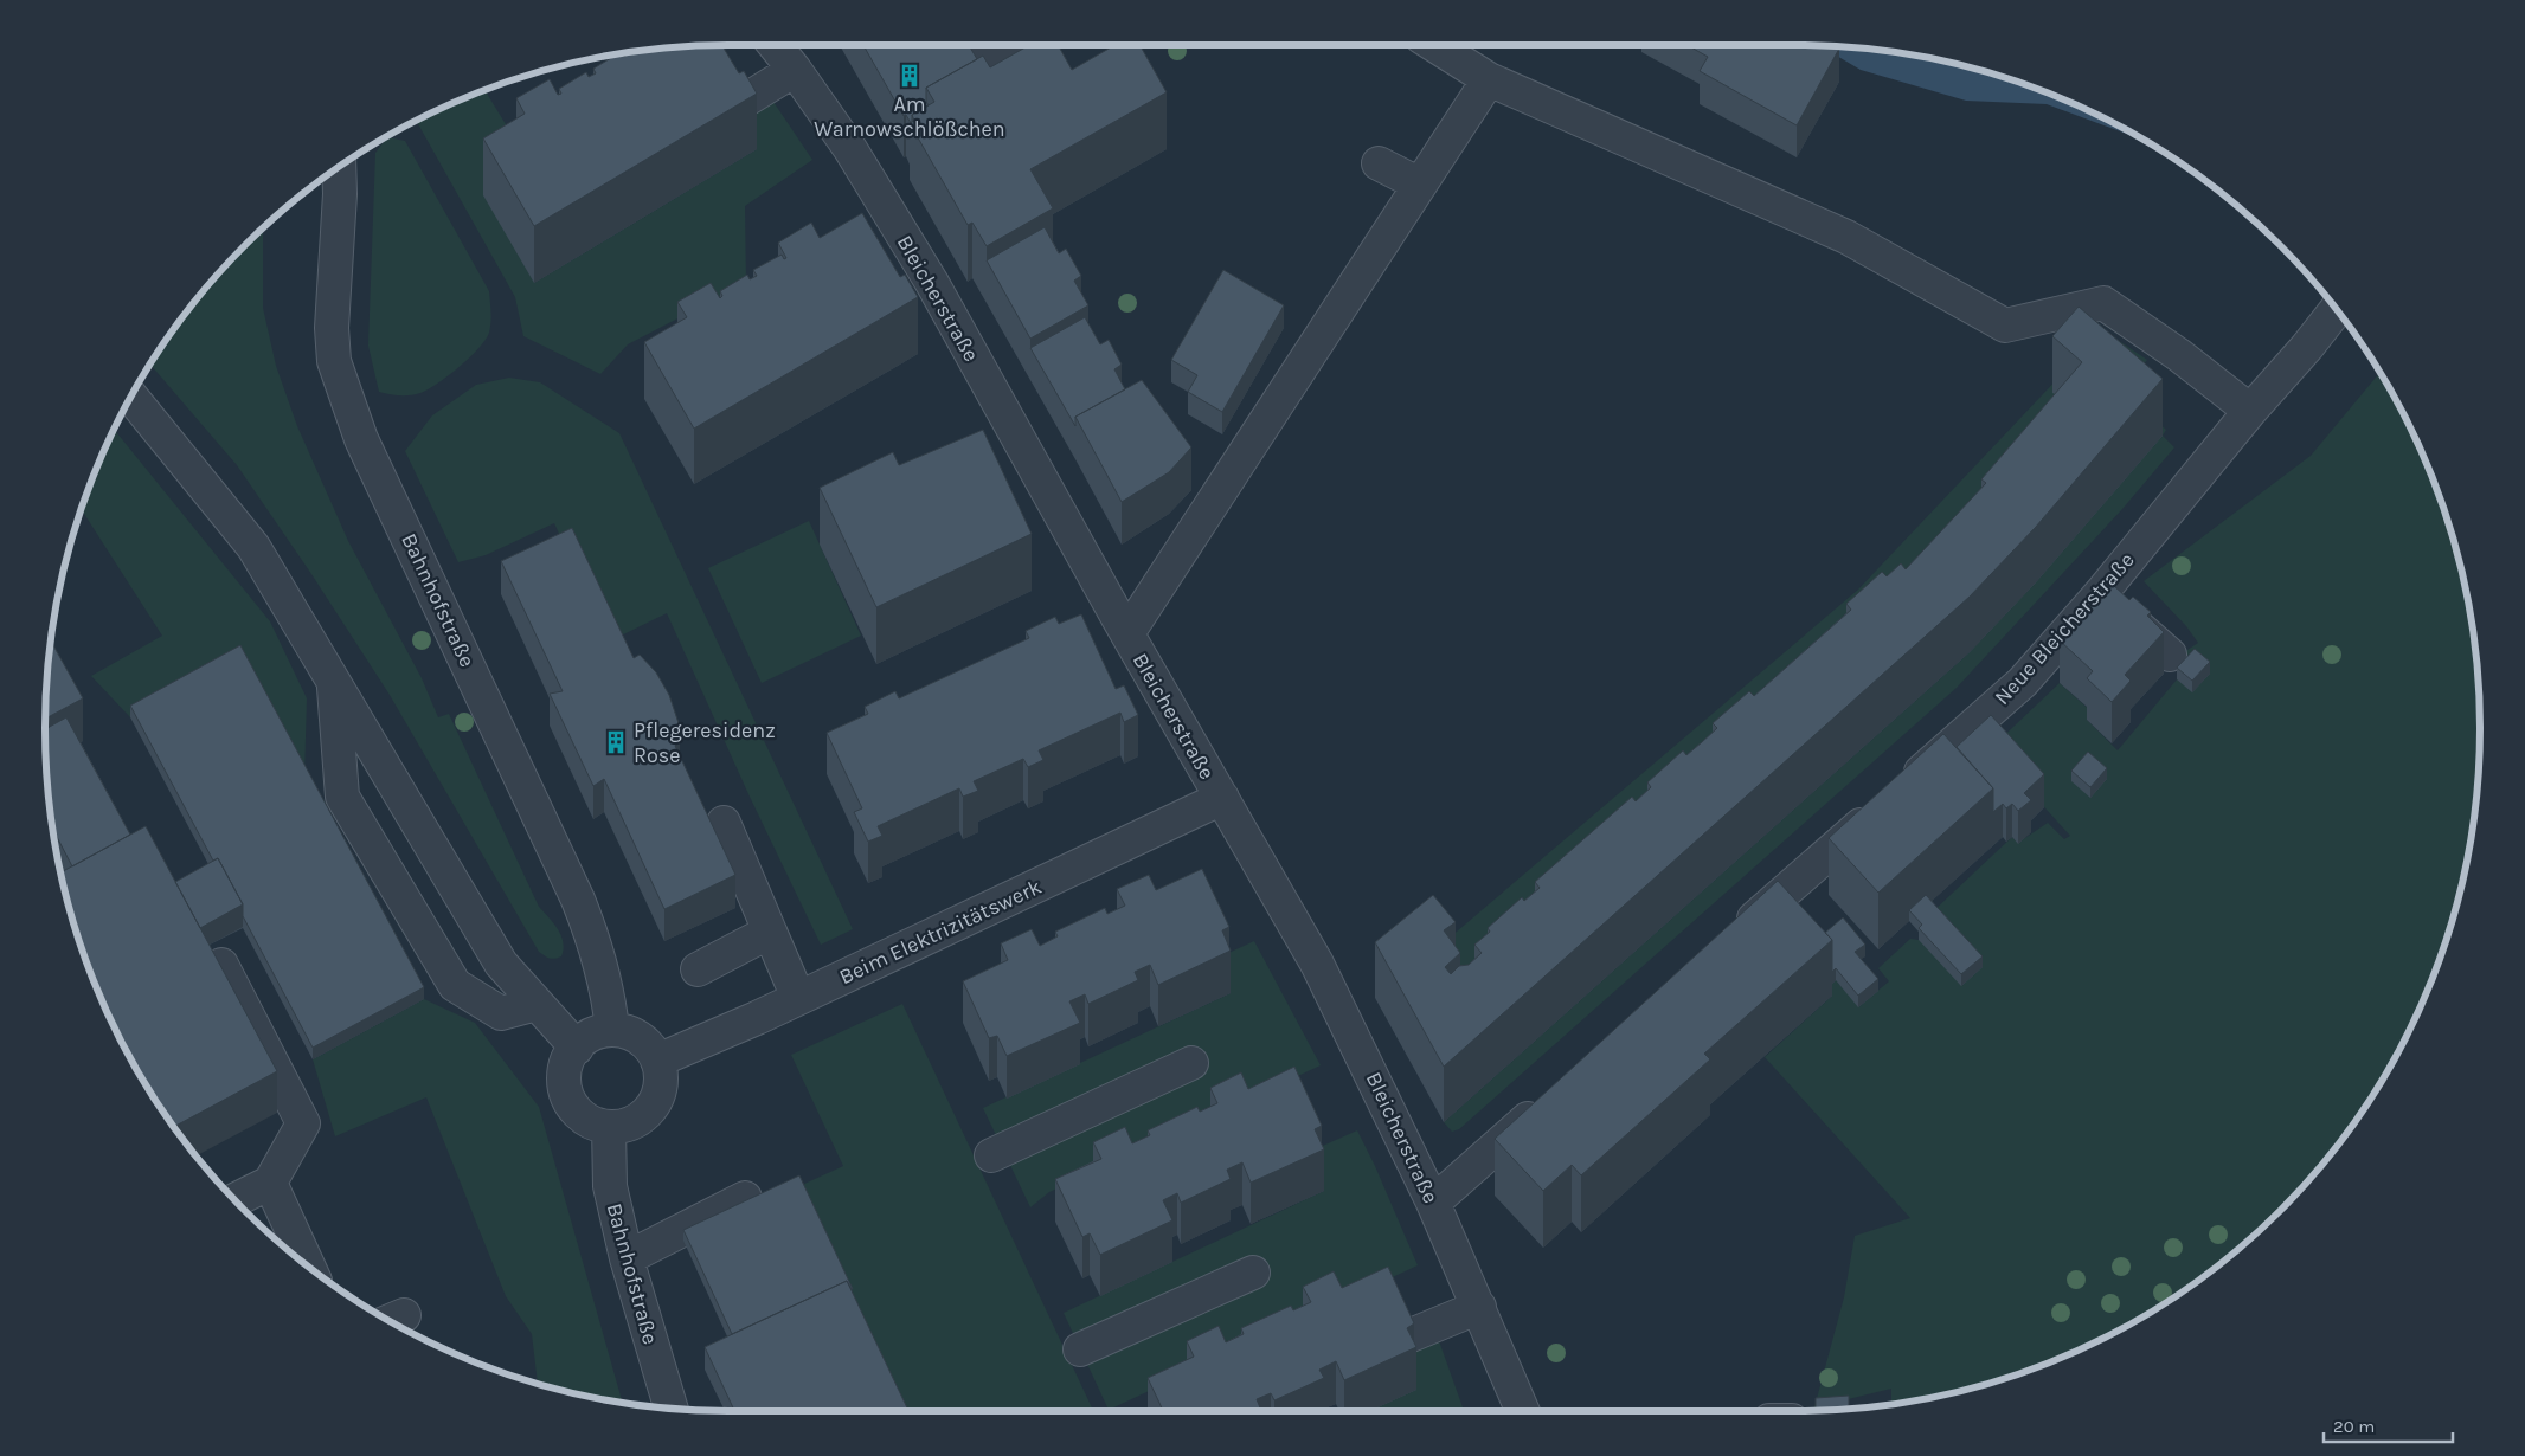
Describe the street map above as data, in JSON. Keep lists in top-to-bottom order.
{
  "streets": {
    "street": [
      "Bleicherstraße",
      "Bahnhofstraße",
      "Neue Bleicherstraße",
      "Beim Elektrizitätswerk"
    ]
  },
  "crossings": [
    ["Bleicherstraße", "Beim Elektrizitätswerk"],
    ["Bahnhofstraße", "Beim Elektrizitätswerk"]
  ],
  "places": {
    "building": ["Am Warnowschlößchen", "Pflegeresidenz Rose"]
  },
  "scale_bar": "20 m"
}
